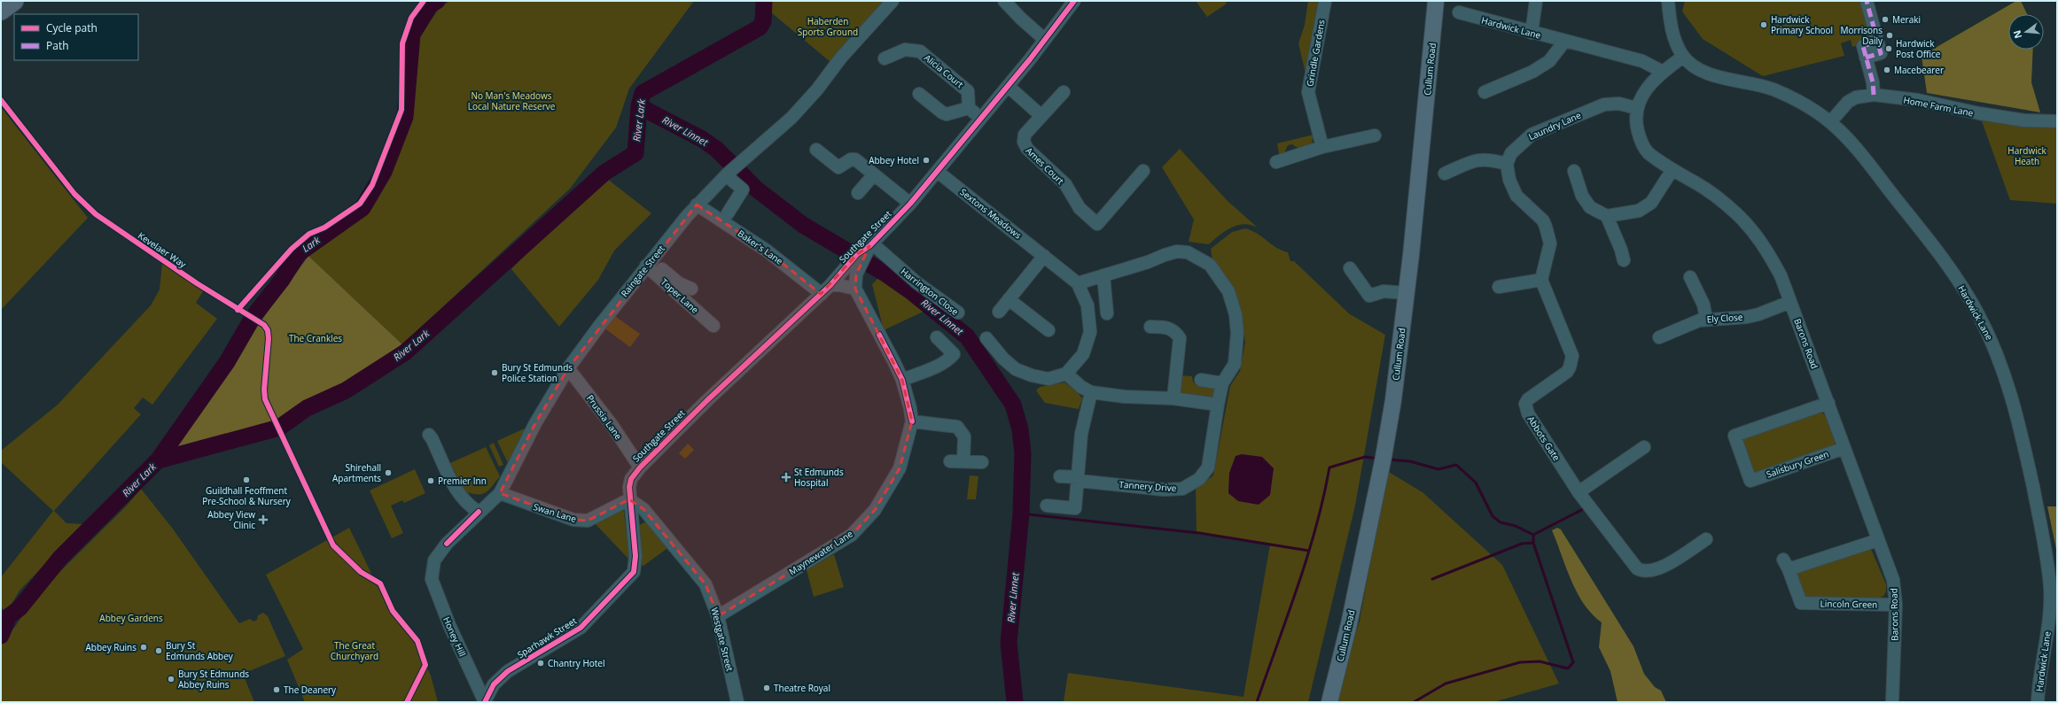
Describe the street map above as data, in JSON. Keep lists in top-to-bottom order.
{
  "streets": {
    "main road": ["Cullum Road"],
    "street": [
      "Hardwick Lane",
      "Grindle Gardens",
      "Alicia Court",
      "Home Farm Lane",
      "Laundry Lane",
      "Ames Court",
      "Sextons Meadows",
      "Southgate Street",
      "Baker's Lane",
      "Raingate Street",
      "Harrington Close",
      "Toper Lane",
      "Ely Close",
      "Barons Road",
      "Prussia Lane",
      "Abbots Gate",
      "Salisbury Green",
      "Tannery Drive",
      "Swan Lane",
      "Maynewater Lane",
      "Lincoln Green",
      "Honey Hill",
      "Sparhawk Street",
      "Westgate Street"
    ],
    "cycle path": ["Kevelaer Way"]
  },
  "crossings": [
    ["Hardwick Lane", "Home Farm Lane"],
    ["Laundry Lane", "Barons Road"],
    ["Sextons Meadows", "Southgate Street"],
    ["Southgate Street", "Baker's Lane"],
    ["Southgate Street", "Harrington Close"],
    ["Southgate Street", "Prussia Lane"],
    ["Southgate Street", "Swan Lane"],
    ["Southgate Street", "Sparhawk Street"],
    ["Southgate Street", "Westgate Street"],
    ["Baker's Lane", "Raingate Street"],
    ["Raingate Street", "Toper Lane"],
    ["Raingate Street", "Prussia Lane"],
    ["Raingate Street", "Swan Lane"],
    ["Ely Close", "Barons Road"],
    ["Barons Road", "Salisbury Green"],
    ["Barons Road", "Lincoln Green"],
    ["Swan Lane", "Westgate Street"],
    ["Maynewater Lane", "Westgate Street"],
    ["Honey Hill", "Sparhawk Street"]
  ],
  "water": ["River Lark", "River Linnet", "Lark"],
  "parks": [
    "Haberden Sports Ground",
    "No Man's Meadows Local Nature Reserve",
    "Hardwick Heath",
    "The Crankles",
    "Abbey Gardens",
    "The Great Churchyard"
  ],
  "places": {
    "other": [
      "Meraki",
      "Hardwick Primary School",
      "Morrisons Daily",
      "Hardwick Post Office",
      "Macebearer",
      "Abbey Hotel",
      "Bury St Edmunds Police Station",
      "Shirehall Apartments",
      "Guildhall Feoffment Pre-School & Nursery",
      "Premier Inn",
      "Abbey Ruins",
      "Bury St Edmunds Abbey",
      "Chantry Hotel",
      "Bury St Edmunds Abbey Ruins",
      "Theatre Royal",
      "The Deanery"
    ],
    "health": ["St Edmunds Hospital", "Abbey View Clinic"]
  },
  "legend": ["Cycle path", "Path"],
  "north": "left"
}
